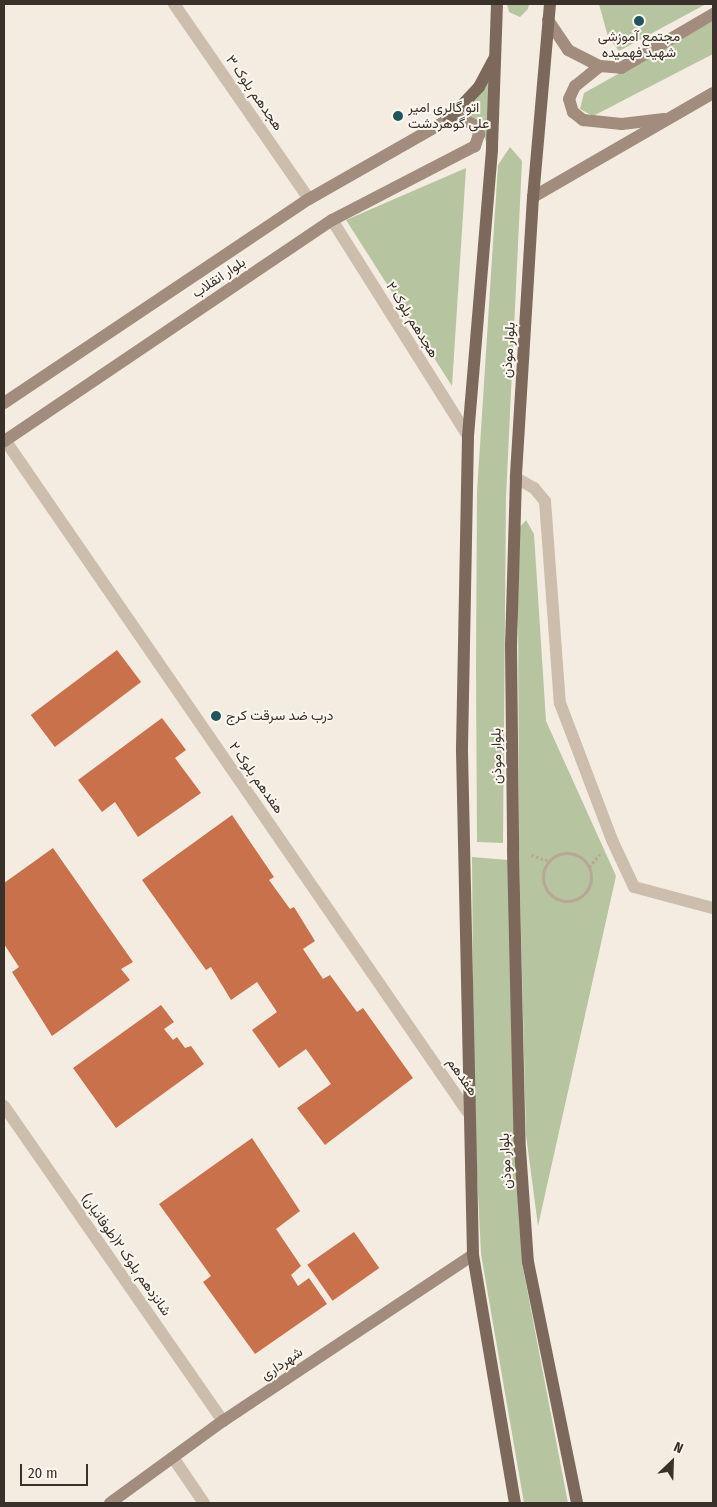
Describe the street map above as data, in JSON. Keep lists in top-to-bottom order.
{
  "streets": {
    "main road": ["بلوار انقلاب", "بلوار موذن", "شهرداری"],
    "street": [
      "هجدهم بلوک ۳",
      "هجدهم بلوک ۲",
      "هفدهم بلوک ۲",
      "هفدهم",
      "شانزدهم بلوک ۲(طوفانیان)"
    ]
  },
  "crossings": [
    ["هجدهم بلوک ۳", "بلوار انقلاب"],
    ["بلوار انقلاب", "هجدهم بلوک ۲"],
    ["بلوار انقلاب", "هفدهم بلوک ۲"],
    ["هفدهم بلوک ۲", "هفدهم"],
    ["شانزدهم بلوک ۲(طوفانیان)", "شهرداری"]
  ],
  "places": ["مجتمع آموزشی شهید فهمیده", "اتو گالری امیر علی گوهردشت", "درب ضد سرقت کرج"],
  "scale_bar": "20 m",
  "north": "top right"
}
